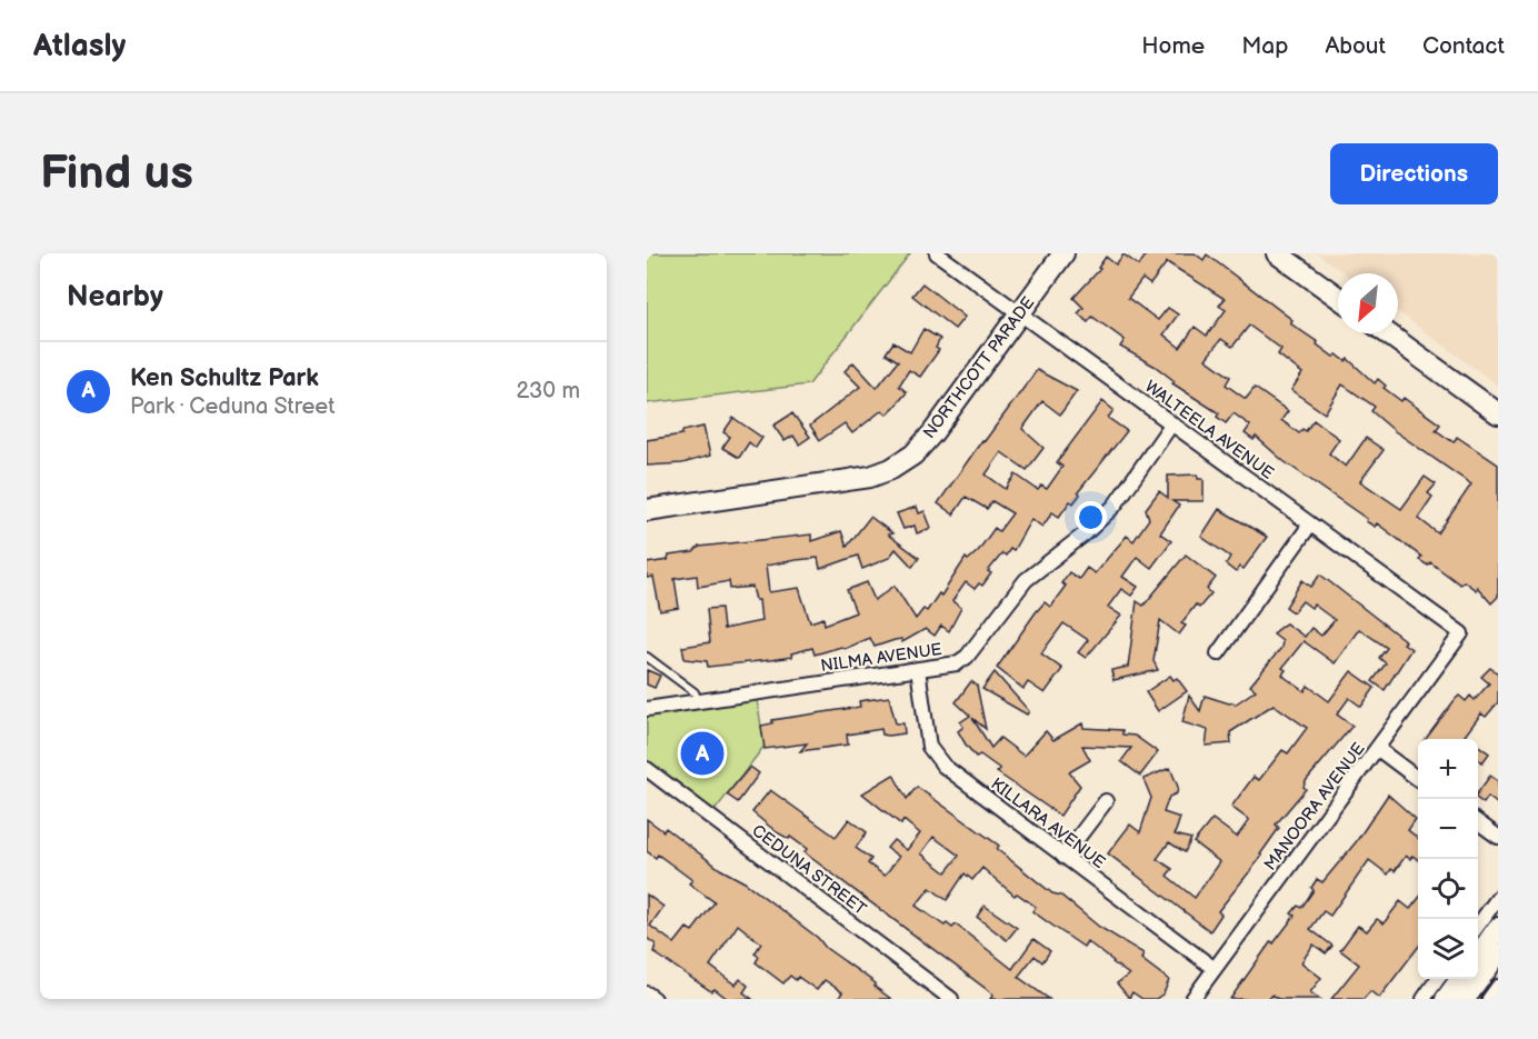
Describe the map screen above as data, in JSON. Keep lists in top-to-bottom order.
{
  "streets": {
    "street": [
      "NORTHCOTT PARADE",
      "WALTEELA AVENUE",
      "NILMA AVENUE",
      "MANOORA AVENUE",
      "KILLARA AVENUE",
      "CEDUNA STREET"
    ]
  },
  "crossings": [
    ["NORTHCOTT PARADE", "WALTEELA AVENUE"],
    ["WALTEELA AVENUE", "NILMA AVENUE"],
    ["WALTEELA AVENUE", "MANOORA AVENUE"],
    ["NILMA AVENUE", "KILLARA AVENUE"],
    ["MANOORA AVENUE", "KILLARA AVENUE"]
  ],
  "north": "bottom left",
  "page": {
    "header": "Atlasly",
    "nav": [
      "Home",
      "Map",
      "About",
      "Contact"
    ],
    "buttons": "Directions",
    "title": "Find us",
    "heading": "Nearby",
    "list": [
      {
        "mark": "A",
        "name": "Ken Schultz Park",
        "note": "Park · Ceduna Street",
        "value": "230 m"
      }
    ],
    "pins": "A",
    "map_buttons": ["+", "−"]
  }
}
